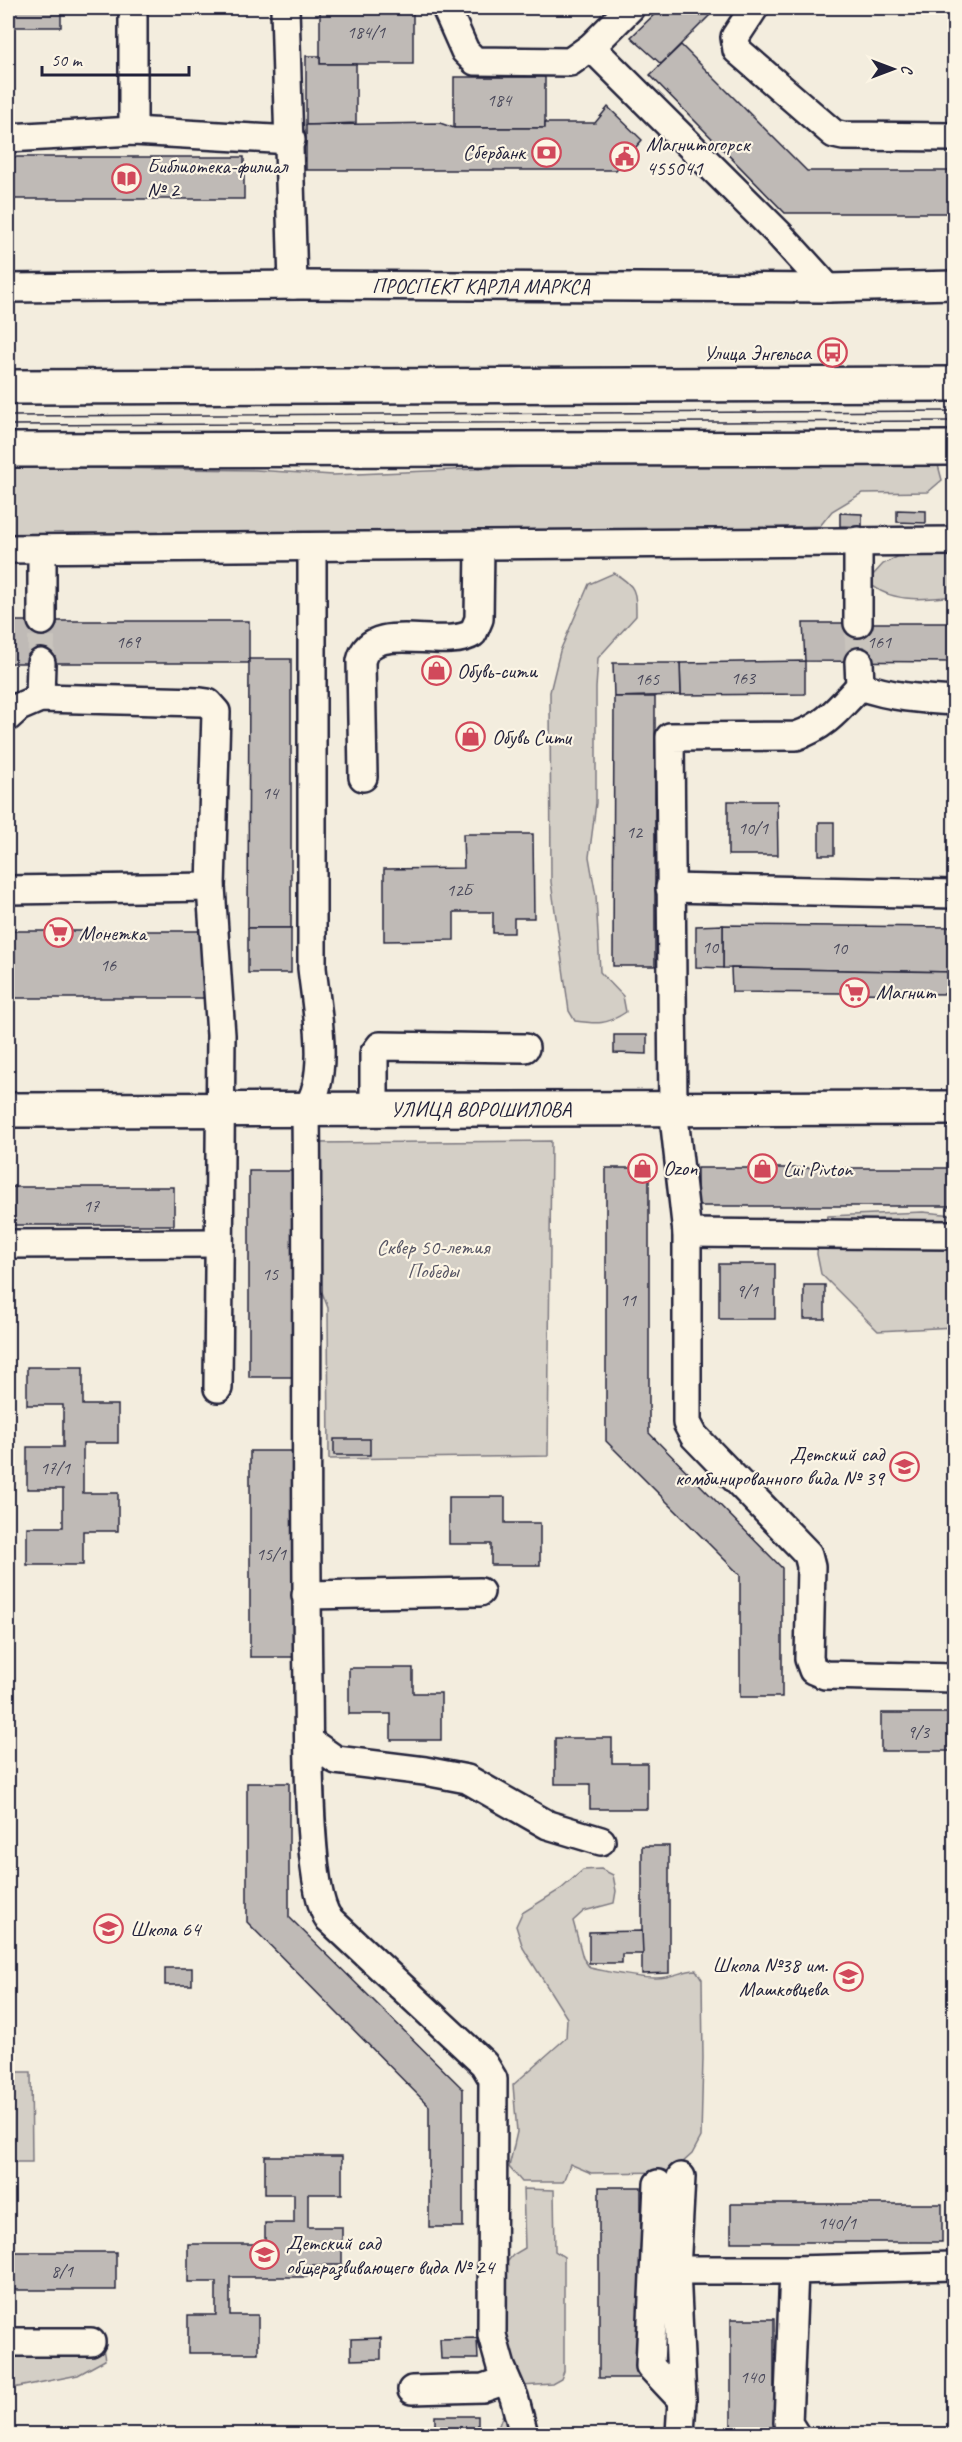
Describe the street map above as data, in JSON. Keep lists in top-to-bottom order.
{
  "streets": {
    "main road": ["УЛИЦА ВОРОШИЛОВА"],
    "street": ["ПРОСПЕКТ КАРЛА МАРКСА"]
  },
  "parks": ["Сквер 50-летия Победы"],
  "places": {
    "bank": ["Сбербанк"],
    "public building": ["Магнитогорск 455041"],
    "library": ["Библиотека-филиал № 2"],
    "bus stop": ["Улица Энгельса"],
    "shop": [
      "Обувь-сити",
      "Обувь Сити",
      "Ozon",
      "Lui Pivton"
    ],
    "supermarket": ["Монетка", "Магнит"],
    "school or university": [
      "Детский сад комбинированного вида № 39",
      "Школа 64",
      "Школа №38 им. Машковцева",
      "Детский сад общеразвивающего вида № 24"
    ]
  },
  "house_numbers": [
    "184/1",
    "184",
    "169",
    "161",
    "163",
    "165",
    "14",
    "10/1",
    "12",
    "12Б",
    "10",
    "10",
    "16",
    "17",
    "15",
    "9/1",
    "11",
    "17/1",
    "15/1",
    "9/3",
    "140/1",
    "8/1",
    "140"
  ],
  "scale_bar": "50 m",
  "north": "right"
}
